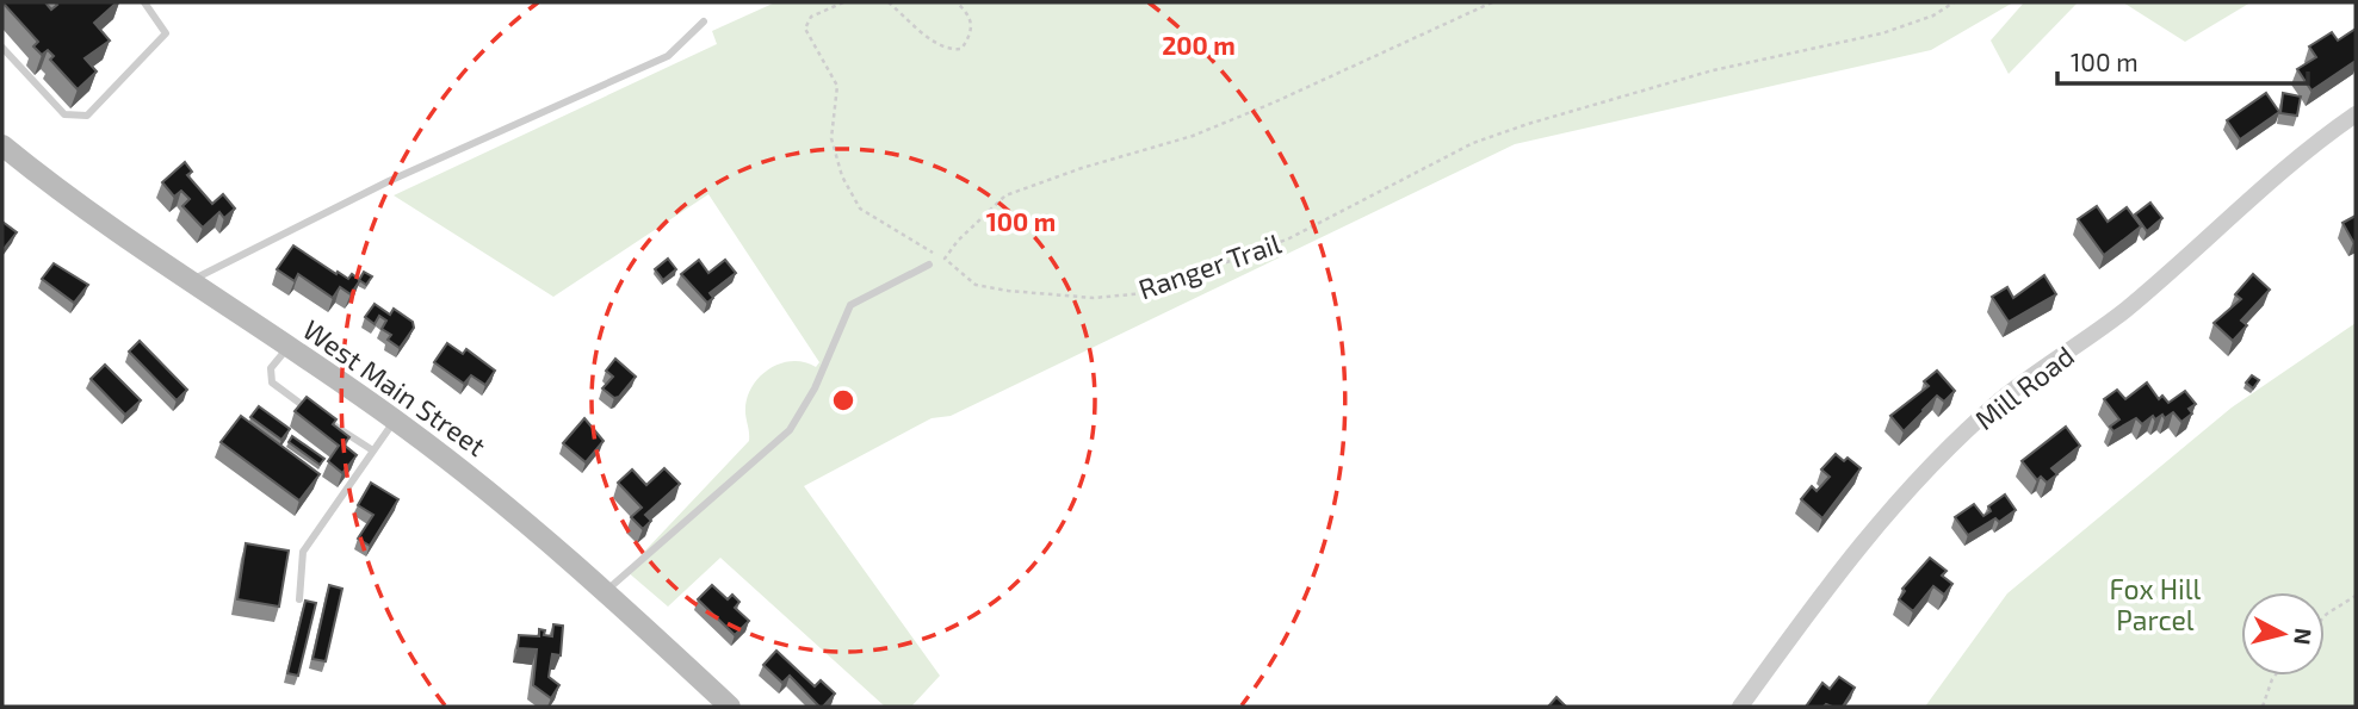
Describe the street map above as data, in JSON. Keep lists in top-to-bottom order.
{
  "streets": {
    "main road": ["West Main Street"],
    "street": ["Mill Road"],
    "path": ["Ranger Trail"]
  },
  "parks": ["Fox Hill Parcel"],
  "scale_bar": "100 m",
  "north": "right",
  "rings": ["200 m", "100 m"]
}
